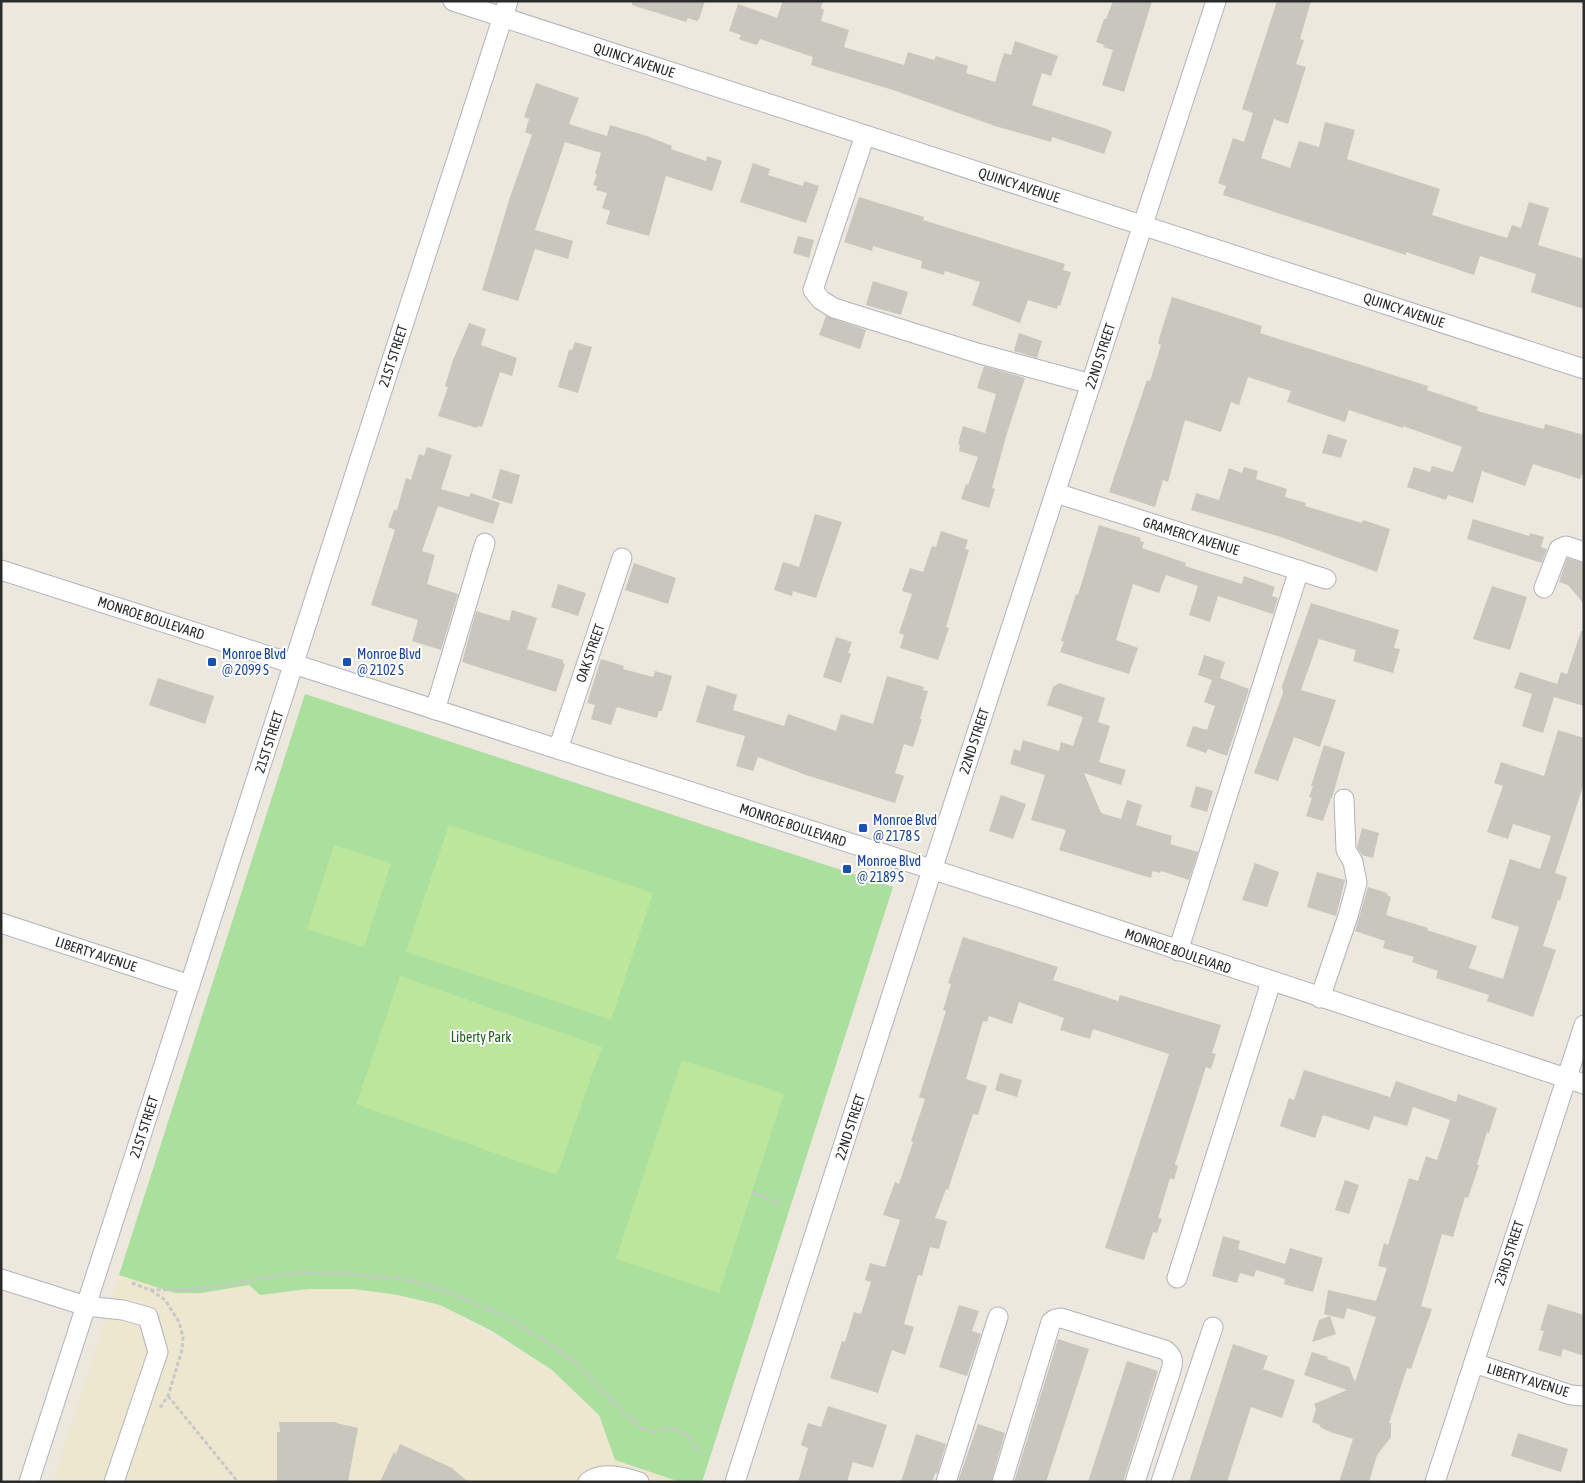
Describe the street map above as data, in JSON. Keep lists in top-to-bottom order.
{
  "streets": {
    "street": [
      "QUINCY AVENUE",
      "21ST STREET",
      "22ND STREET",
      "GRAMERCY AVENUE",
      "MONROE BOULEVARD",
      "OAK STREET",
      "LIBERTY AVENUE",
      "23RD STREET"
    ]
  },
  "crossings": [
    ["QUINCY AVENUE", "21ST STREET"],
    ["QUINCY AVENUE", "22ND STREET"],
    ["21ST STREET", "MONROE BOULEVARD"],
    ["21ST STREET", "LIBERTY AVENUE"],
    ["22ND STREET", "GRAMERCY AVENUE"],
    ["22ND STREET", "MONROE BOULEVARD"],
    ["MONROE BOULEVARD", "OAK STREET"],
    ["MONROE BOULEVARD", "23RD STREET"],
    ["LIBERTY AVENUE", "23RD STREET"]
  ],
  "parks": ["Liberty Park"],
  "places": {
    "transit": [
      "Monroe Blvd @ 2099 S",
      "Monroe Blvd @ 2102 S",
      "Monroe Blvd @ 2178 S",
      "Monroe Blvd @ 2189 S"
    ]
  }
}
